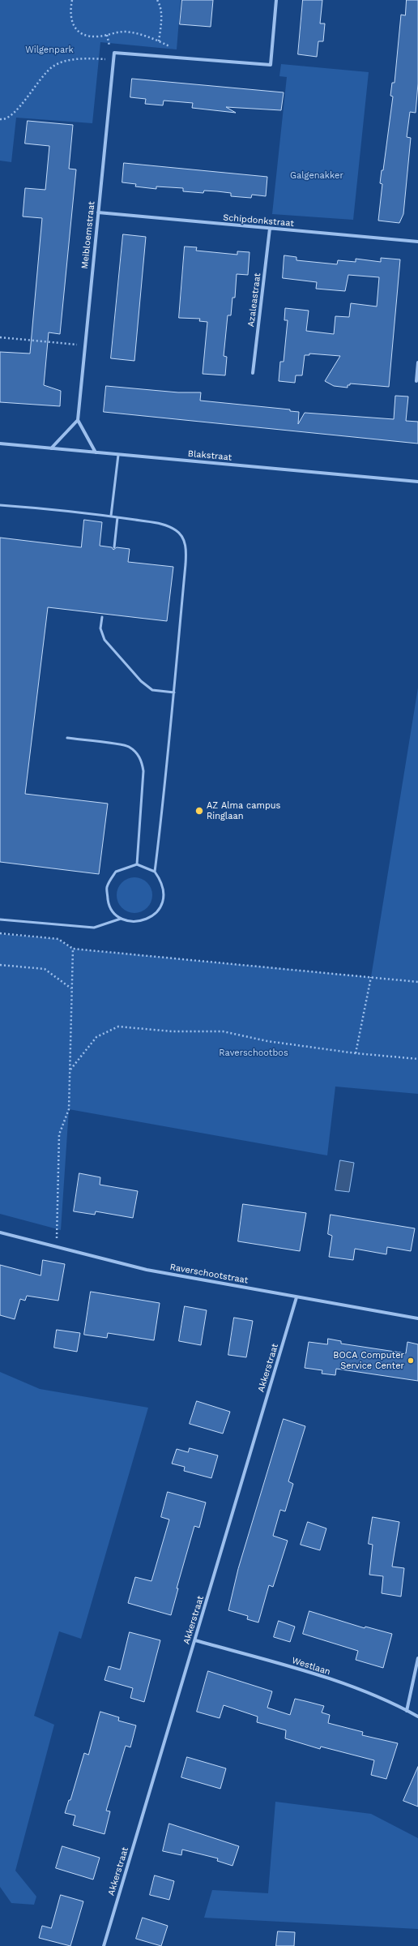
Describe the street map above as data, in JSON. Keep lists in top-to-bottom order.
{
  "streets": {
    "street": [
      "Schipdonkstraat",
      "Meibloemstraat",
      "Azaleastraat",
      "Blakstraat",
      "Raverschootstraat",
      "Akkerstraat",
      "Westlaan"
    ]
  },
  "crossings": [
    ["Schipdonkstraat", "Meibloemstraat"],
    ["Schipdonkstraat", "Azaleastraat"],
    ["Raverschootstraat", "Akkerstraat"],
    ["Akkerstraat", "Westlaan"]
  ],
  "parks": ["Wilgenpark", "Galgenakker", "Raverschootbos"],
  "places": ["AZ Alma campus Ringlaan", "BOCA Computer Service Center"]
}
